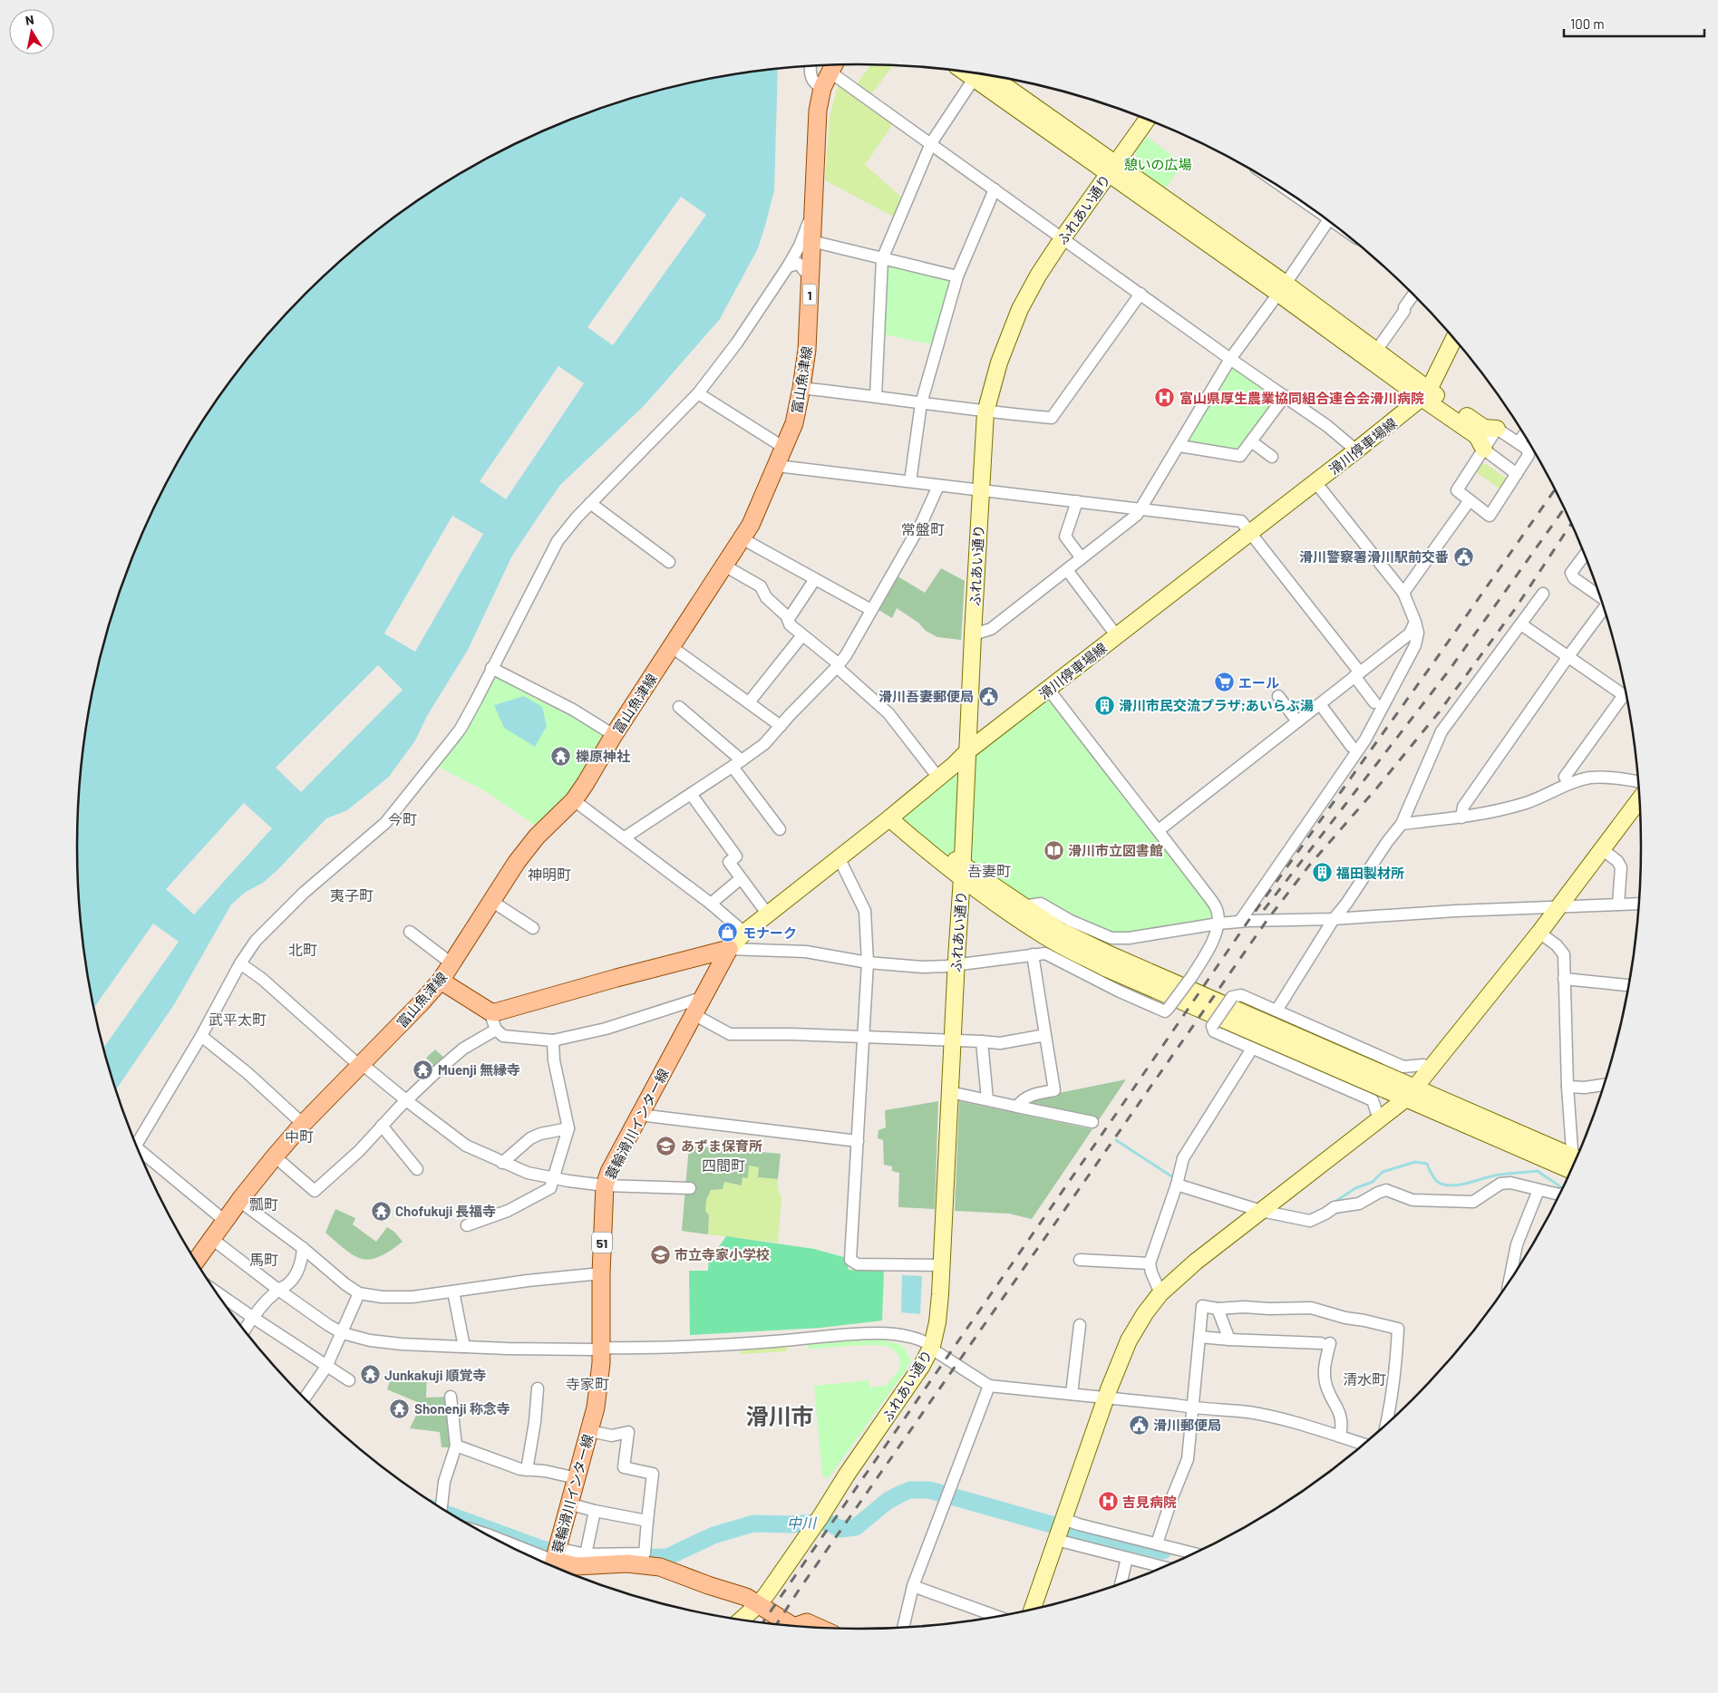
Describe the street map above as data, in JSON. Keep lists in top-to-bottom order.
{
  "streets": {
    "main road": [
      "1",
      "富山魚津線",
      "蓑輪滑川インター線",
      "51"
    ],
    "street": ["ふれあい通り", "滑川停車場線"]
  },
  "crossings": [
    ["ふれあい通り", "滑川停車場線"],
    ["ふれあい通り", "蓑輪滑川インター線"],
    ["滑川停車場線", "蓑輪滑川インター線"]
  ],
  "districts": [
    "常盤町",
    "今町",
    "吾妻町",
    "神明町",
    "夷子町",
    "北町",
    "武平太町",
    "中町",
    "四間町",
    "瓢町",
    "馬町",
    "清水町",
    "寺家町",
    "滑川市"
  ],
  "water": ["中川"],
  "parks": ["憩いの広場"],
  "places": {
    "hospital": ["富山県厚生農業協同組合連合会滑川病院", "吉見病院"],
    "public building": ["滑川警察署滑川駅前交番", "滑川吾妻郵便局", "滑川郵便局"],
    "supermarket": ["エール"],
    "building": ["滑川市民交流プラザ;あいらぶ湯", "福田製材所"],
    "temple": [
      "櫟原神社",
      "Muenji 無縁寺",
      "Chofukuji 長福寺",
      "Junkakuji 順覚寺",
      "Shonenji 称念寺"
    ],
    "library": ["滑川市立図書館"],
    "shop": ["モナーク"],
    "school or university": ["あずま保育所", "市立寺家小学校"]
  },
  "scale_bar": "100 m",
  "north": "top"
}
